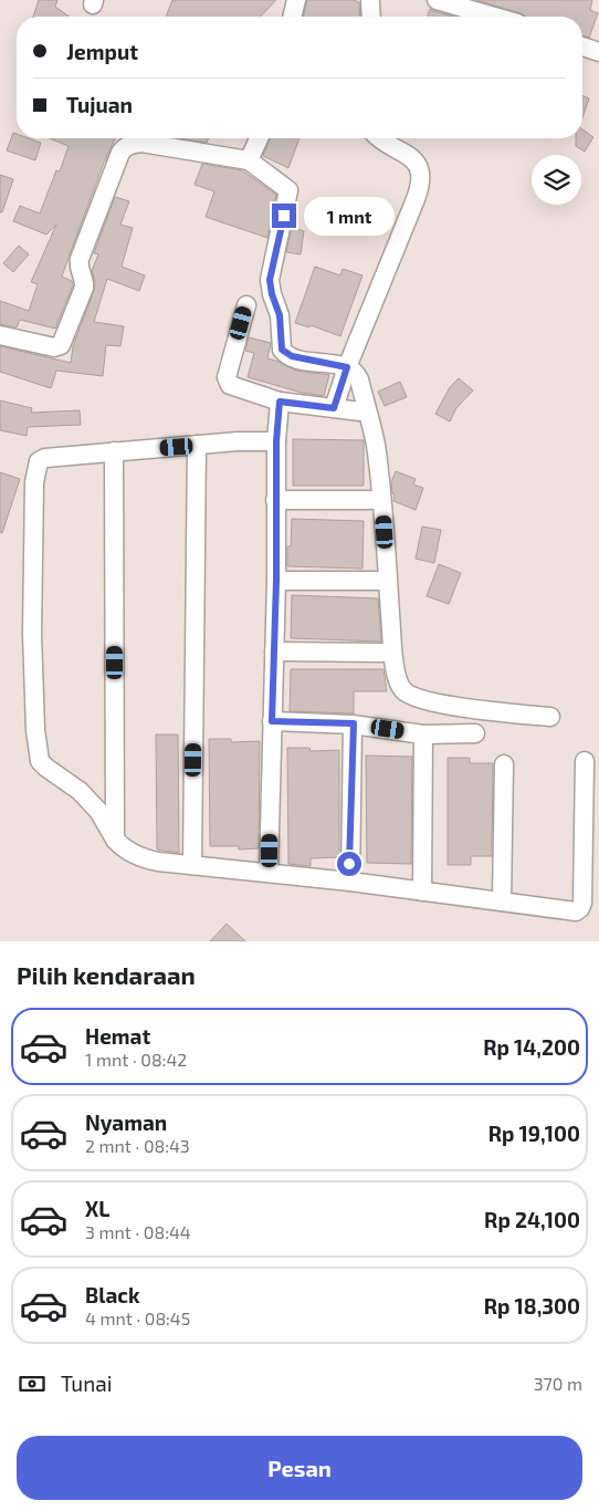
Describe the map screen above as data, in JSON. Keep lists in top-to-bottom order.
{
  "page": {
    "banner": ["Jemput", "Tujuan"],
    "bubble": "1 mnt",
    "heading": "Pilih kendaraan",
    "list": [
      {
        "name": "Hemat",
        "note": "1 mnt · 08:42",
        "value": "Rp 14,200"
      },
      {
        "name": "Nyaman",
        "note": "2 mnt · 08:43",
        "value": "Rp 19,100"
      },
      {
        "name": "XL",
        "note": "3 mnt · 08:44",
        "value": "Rp 24,100"
      },
      {
        "name": "Black",
        "note": "4 mnt · 08:45",
        "value": "Rp 18,300"
      }
    ],
    "pay": ["Tunai", "370 m"],
    "buttons": "Pesan"
  }
}
